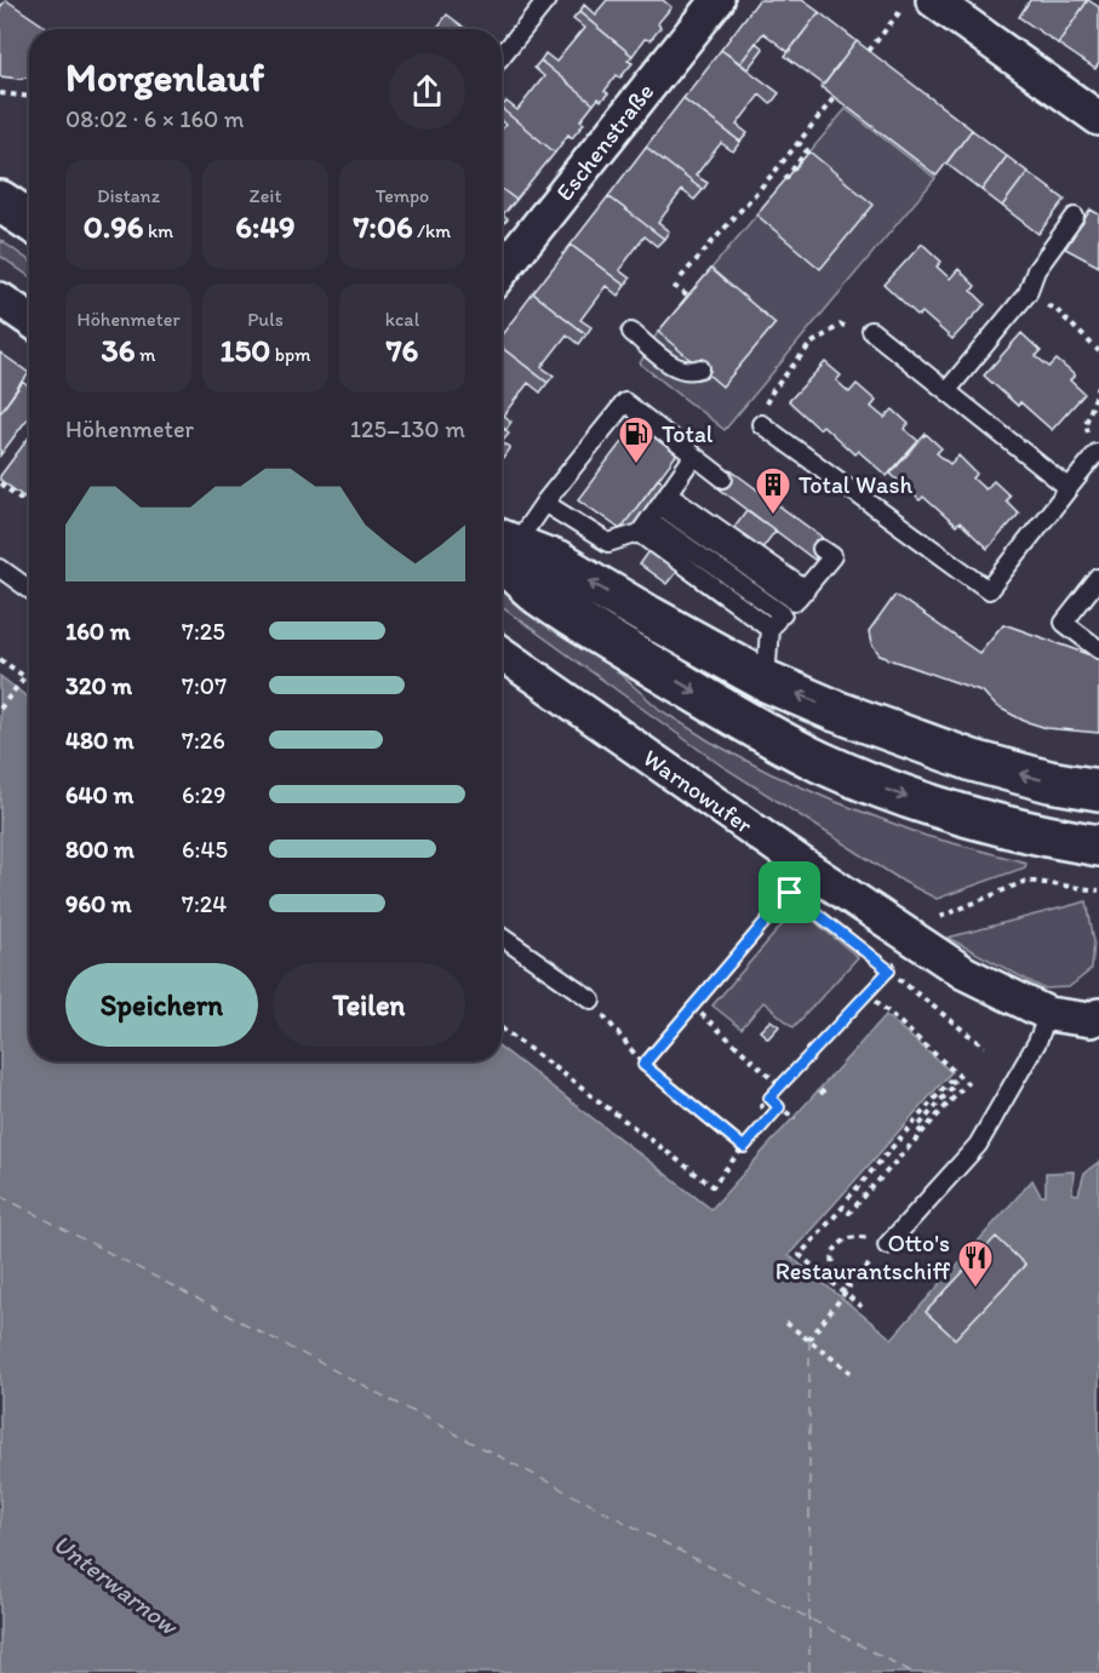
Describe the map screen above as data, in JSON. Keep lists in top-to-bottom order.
{
  "streets": {
    "street": ["Eschenstraße", "Warnowufer"]
  },
  "water": ["Unterwarnow"],
  "places": {
    "fuel station": ["Total"],
    "building": ["Total Wash"],
    "restaurant": ["Otto's Restaurantschiff"]
  },
  "page": {
    "heading": ["Morgenlauf", "08:02 · 6 × 160 m"],
    "stats": [
      ["Distanz", "0.96 km"],
      ["Zeit", "6:49"],
      ["Tempo", "7:06 /km"],
      ["Höhenmeter", "36 m"],
      ["Puls", "150 bpm"],
      ["kcal", "76"]
    ],
    "chart": ["Höhenmeter", "125–130 m"],
    "list": [
      {
        "name": "160 m",
        "note": "7:25"
      },
      {
        "name": "320 m",
        "note": "7:07"
      },
      {
        "name": "480 m",
        "note": "7:26"
      },
      {
        "name": "640 m",
        "note": "6:29"
      },
      {
        "name": "800 m",
        "note": "6:45"
      },
      {
        "name": "960 m",
        "note": "7:24"
      }
    ],
    "buttons": ["Speichern", "Teilen"]
  }
}
